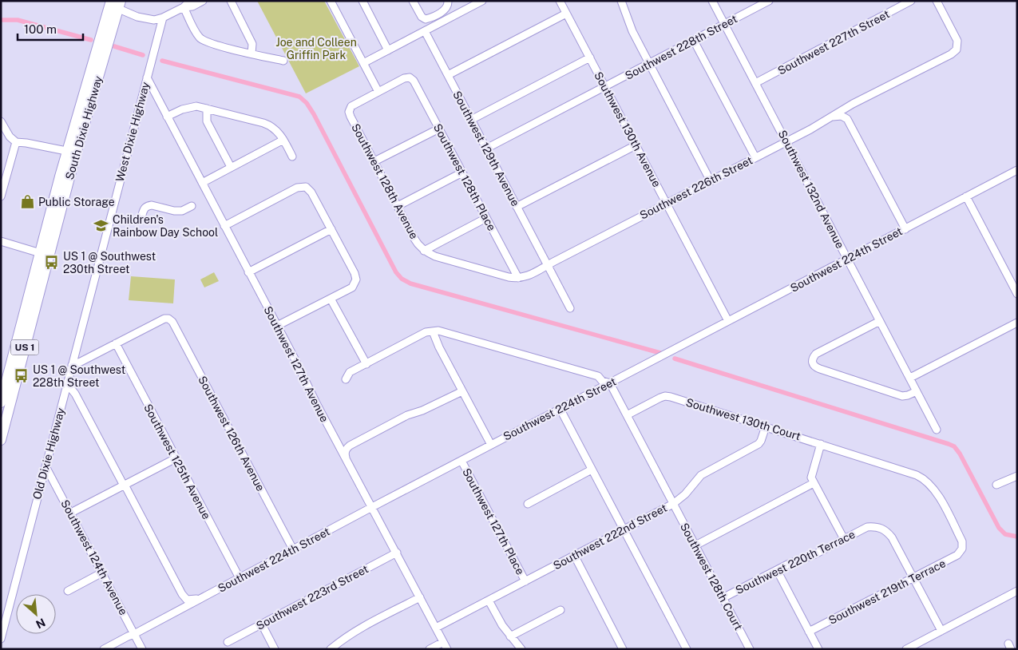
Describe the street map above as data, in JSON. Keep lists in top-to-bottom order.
{
  "streets": {
    "highway": ["South Dixie Highway", "US 1"],
    "street": [
      "Southwest 227th Street",
      "Southwest 228th Street",
      "Southwest 130th Avenue",
      "West Dixie Highway",
      "Southwest 129th Avenue",
      "Southwest 128th Place",
      "Southwest 128th Avenue",
      "Southwest 226th Street",
      "Southwest 132nd Avenue",
      "Southwest 224th Street",
      "Southwest 127th Avenue",
      "Southwest 130th Court",
      "Southwest 126th Avenue",
      "Old Dixie Highway",
      "Southwest 125th Avenue",
      "Southwest 127th Place",
      "Southwest 222nd Street",
      "Southwest 124th Avenue",
      "Southwest 220th Terrace",
      "Southwest 128th Court",
      "Southwest 219th Terrace",
      "Southwest 223rd Street"
    ]
  },
  "crossings": [
    ["Southwest 227th Street", "Southwest 132nd Avenue"],
    ["Southwest 228th Street", "Southwest 130th Avenue"],
    ["Southwest 228th Street", "Southwest 129th Avenue"],
    ["Southwest 228th Street", "Southwest 132nd Avenue"],
    ["Southwest 130th Avenue", "Southwest 226th Street"],
    ["Southwest 130th Avenue", "Southwest 224th Street"],
    ["West Dixie Highway", "Southwest 127th Avenue"],
    ["West Dixie Highway", "Old Dixie Highway"],
    ["Southwest 129th Avenue", "Southwest 226th Street"],
    ["Southwest 128th Place", "Southwest 128th Avenue"],
    ["Southwest 128th Place", "Southwest 226th Street"],
    ["Southwest 128th Avenue", "Southwest 226th Street"],
    ["Southwest 226th Street", "Southwest 132nd Avenue"],
    ["Southwest 132nd Avenue", "Southwest 224th Street"],
    ["Southwest 224th Street", "Southwest 127th Avenue"],
    ["Southwest 224th Street", "Southwest 126th Avenue"],
    ["Southwest 224th Street", "Southwest 125th Avenue"],
    ["Southwest 224th Street", "Southwest 127th Place"],
    ["Southwest 224th Street", "Southwest 124th Avenue"],
    ["Southwest 127th Avenue", "Southwest 222nd Street"],
    ["Southwest 127th Avenue", "Southwest 223rd Street"],
    ["Southwest 130th Court", "Southwest 222nd Street"],
    ["Southwest 130th Court", "Southwest 219th Terrace"],
    ["Southwest 126th Avenue", "Southwest 125th Avenue"],
    ["Old Dixie Highway", "Southwest 124th Avenue"],
    ["Southwest 127th Place", "Southwest 222nd Street"],
    ["Southwest 222nd Street", "Southwest 128th Court"],
    ["Southwest 220th Terrace", "Southwest 128th Court"],
    ["Southwest 220th Terrace", "Southwest 219th Terrace"]
  ],
  "parks": ["Joe and Colleen Griffin Park"],
  "places": {
    "shop": ["Public Storage"],
    "school or university": ["Children's Rainbow Day School"],
    "bus stop": ["US 1 @ Southwest 230th Street", "US 1 @ Southwest 228th Street"]
  },
  "scale_bar": "100 m",
  "north": "bottom right"
}
